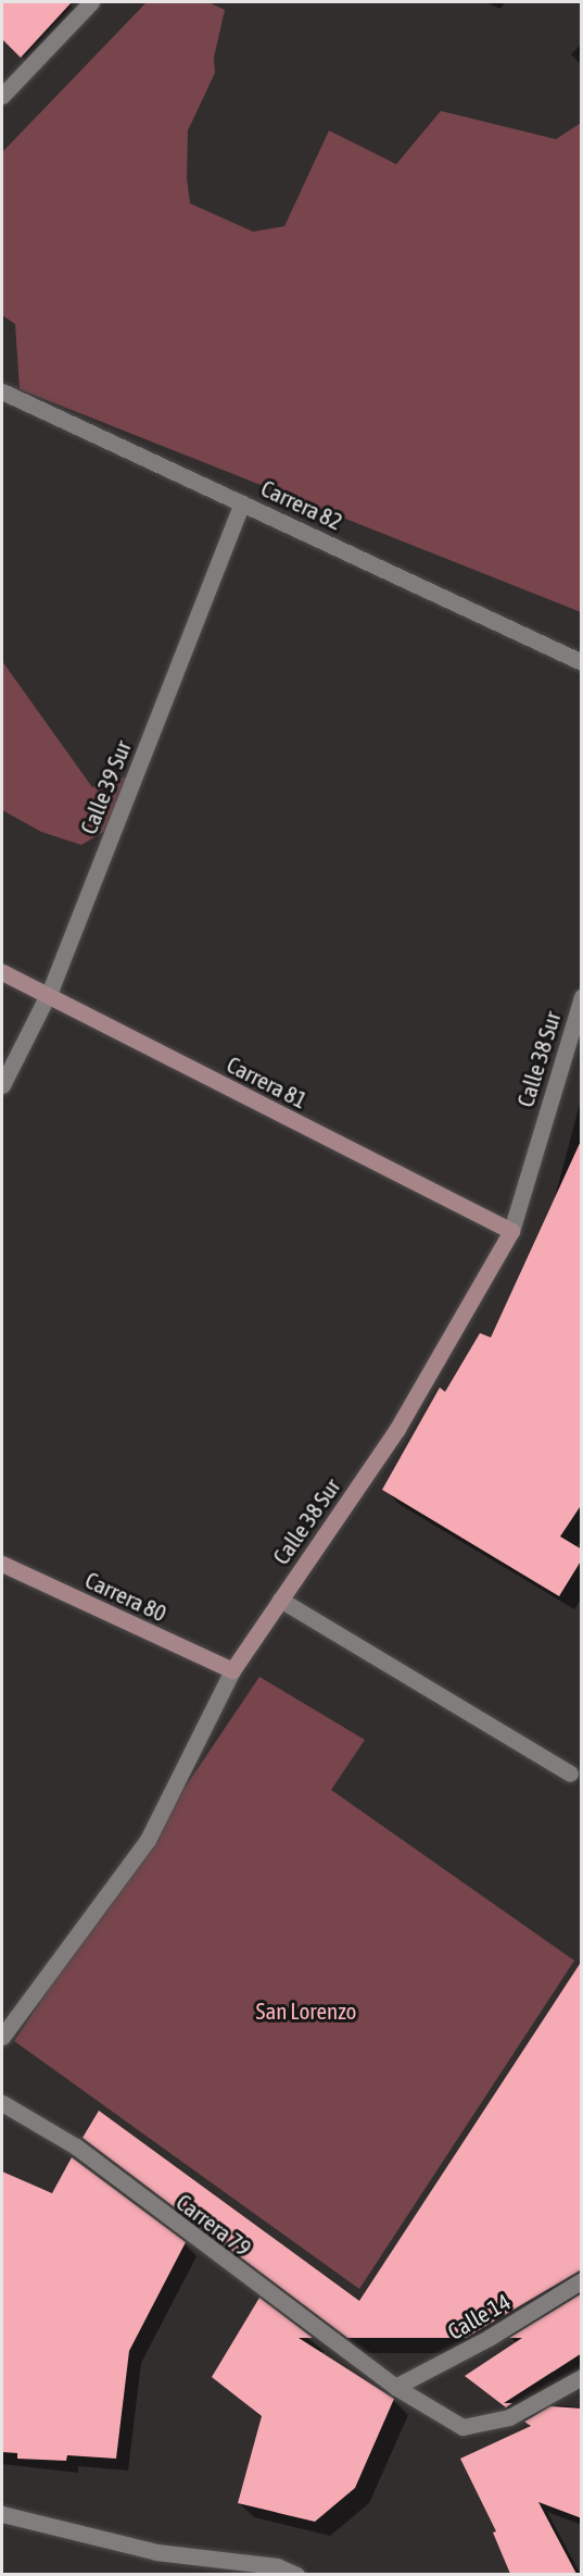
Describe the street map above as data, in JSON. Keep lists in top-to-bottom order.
{
  "streets": {
    "main road": ["Calle 38 Sur", "Carrera 81", "Carrera 80"],
    "street": [
      "Carrera 82",
      "Calle 39 Sur",
      "Carrera 79",
      "Calle 14"
    ]
  },
  "crossings": [
    ["Carrera 82", "Calle 39 Sur"],
    ["Calle 39 Sur", "Carrera 81"],
    ["Calle 38 Sur", "Carrera 81"],
    ["Calle 38 Sur", "Carrera 80"],
    ["Carrera 79", "Calle 14"]
  ],
  "parks": ["San Lorenzo"]
}
